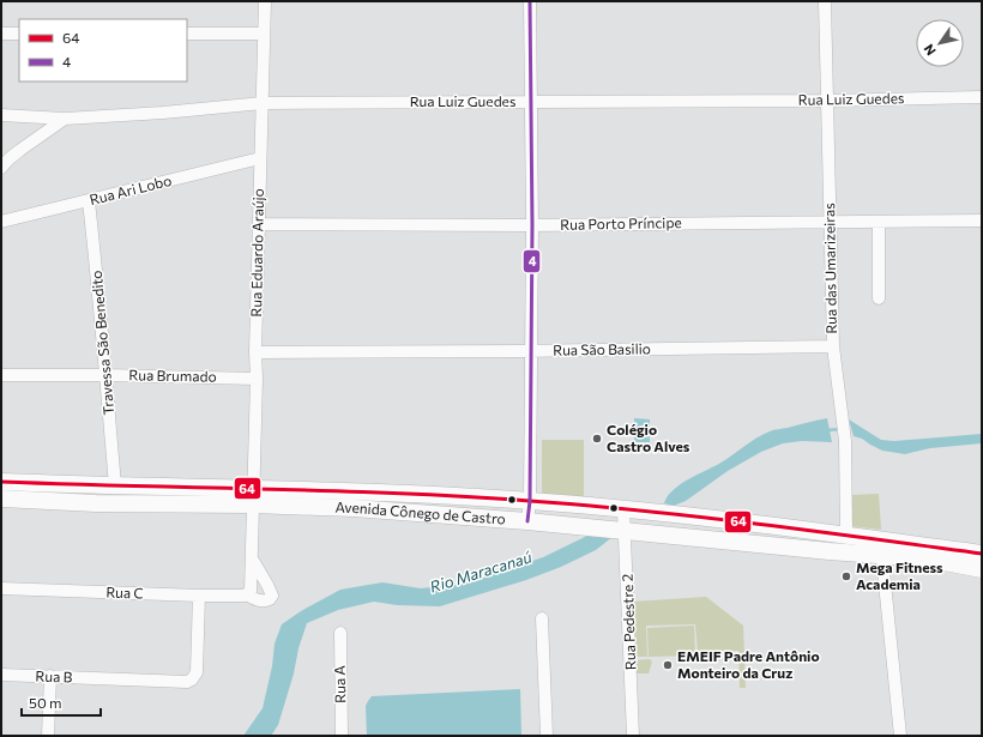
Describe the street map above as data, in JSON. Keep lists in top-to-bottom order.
{
  "streets": {
    "main road": ["Avenida Cônego de Castro"],
    "street": [
      "Rua Luiz Guedes",
      "Rua Ari Lobo",
      "Rua Porto Príncipe",
      "Rua Eduardo Araújo",
      "Rua das Umarizeiras",
      "Travessa São Benedito",
      "Rua São Basilio",
      "Rua Brumado",
      "Rua C",
      "Rua Pedestre 2",
      "Rua B",
      "Rua A"
    ]
  },
  "crossings": [
    ["Rua Luiz Guedes", "Rua Eduardo Araújo"],
    ["Rua Luiz Guedes", "Rua das Umarizeiras"],
    ["Rua Ari Lobo", "Rua Eduardo Araújo"],
    ["Rua Ari Lobo", "Travessa São Benedito"],
    ["Rua Porto Príncipe", "Rua Eduardo Araújo"],
    ["Rua Porto Príncipe", "Rua das Umarizeiras"],
    ["Rua Eduardo Araújo", "Rua São Basilio"],
    ["Rua Eduardo Araújo", "Rua Brumado"],
    ["Rua Eduardo Araújo", "Avenida Cônego de Castro"],
    ["Rua Eduardo Araújo", "Rua C"],
    ["Rua das Umarizeiras", "Rua São Basilio"],
    ["Rua das Umarizeiras", "Avenida Cônego de Castro"],
    ["Travessa São Benedito", "Rua Brumado"],
    ["Travessa São Benedito", "Avenida Cônego de Castro"],
    ["Avenida Cônego de Castro", "Rua Pedestre 2"],
    ["Rua C", "Rua B"]
  ],
  "water": ["Rio Maracanaú"],
  "places": ["Colégio Castro Alves", "Mega Fitness Academia", "EMEIF Padre Antônio Monteiro da Cruz"],
  "lines": ["transit line 4", "transit line 64"],
  "legend": ["64", "4"],
  "scale_bar": "50 m",
  "north": "bottom left"
}
